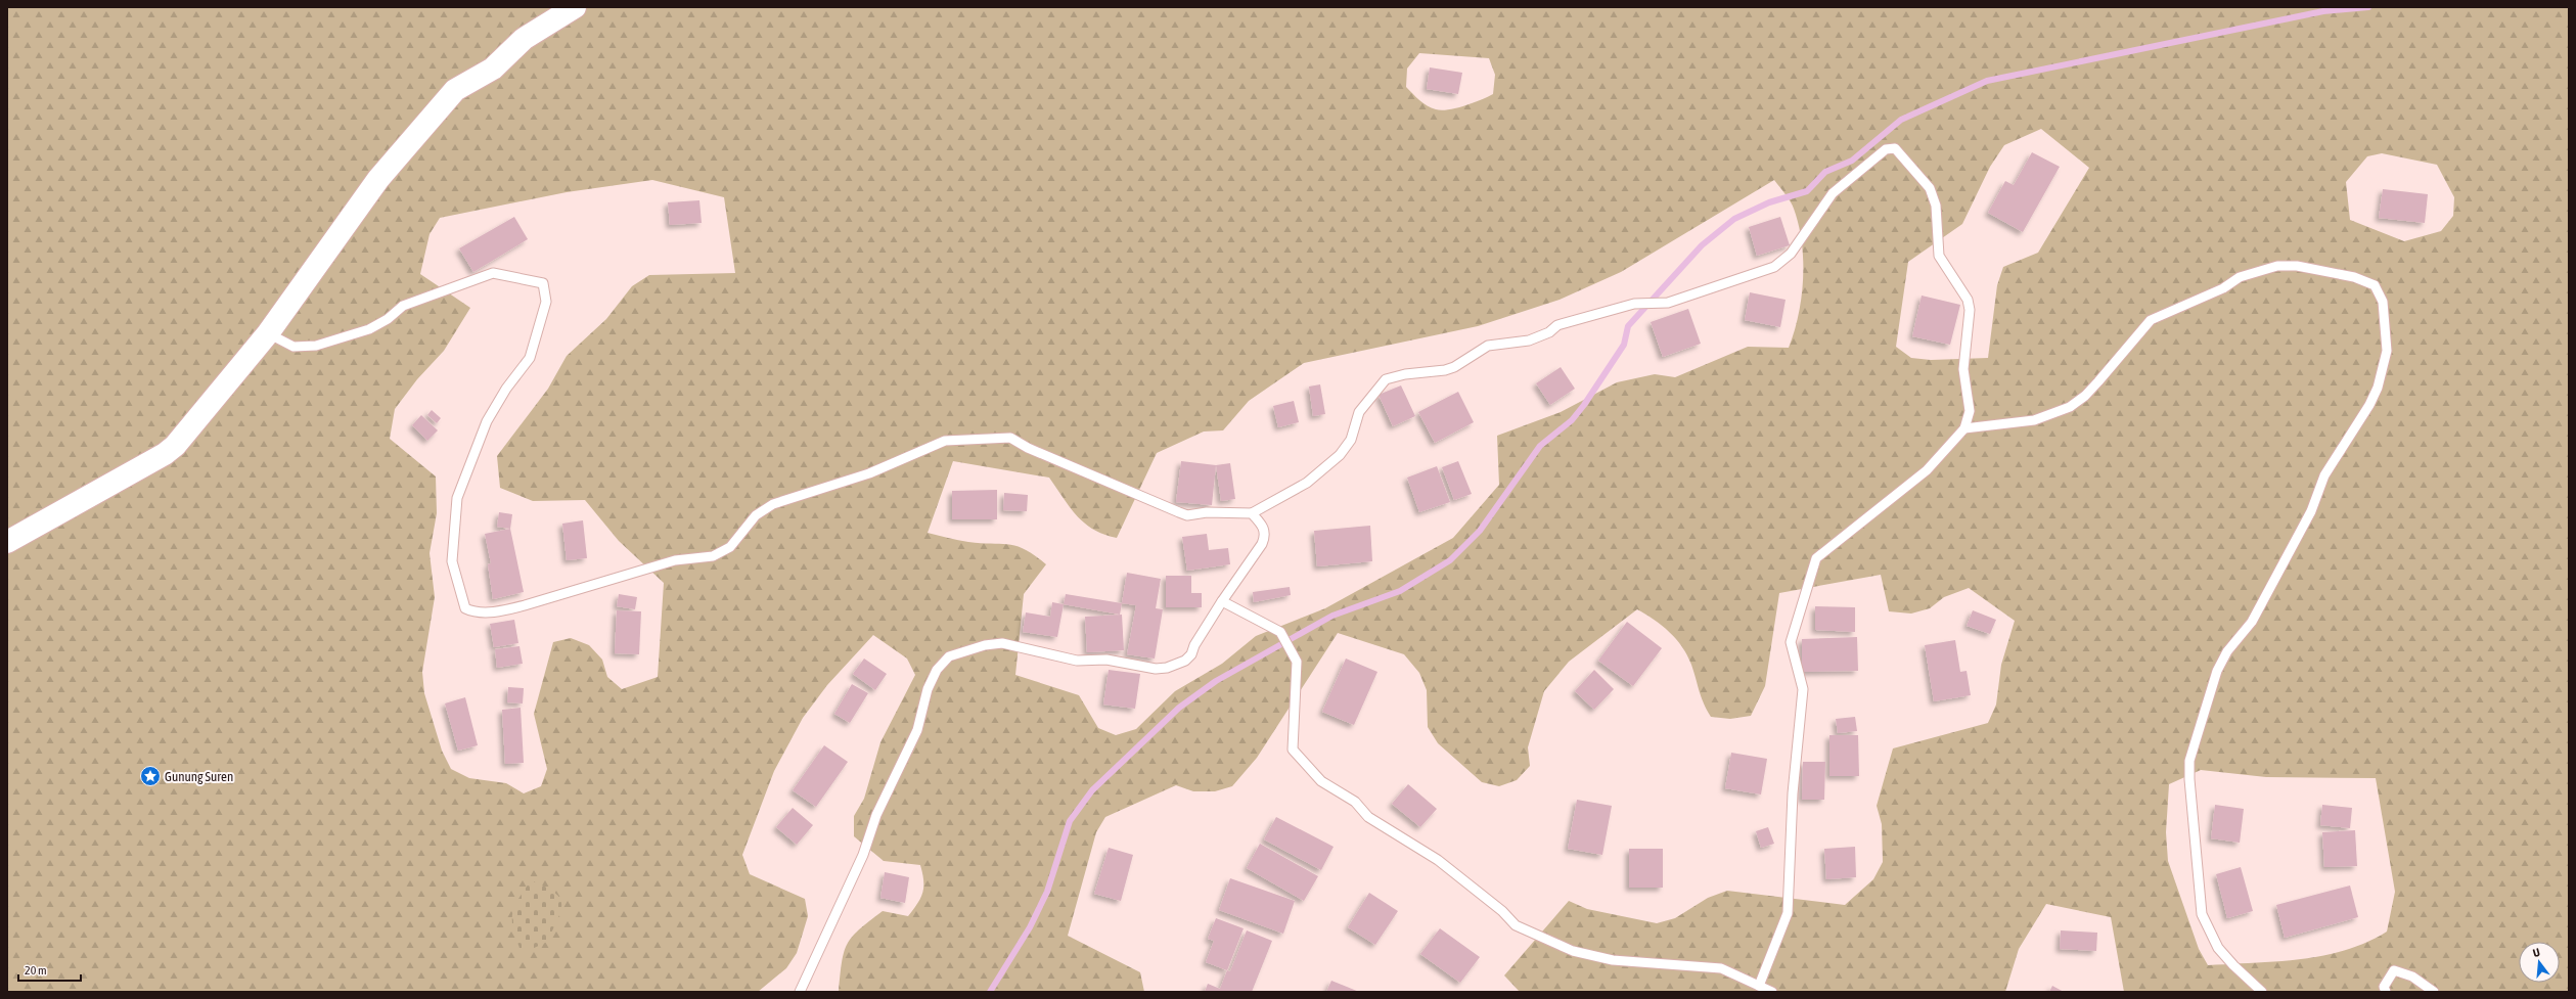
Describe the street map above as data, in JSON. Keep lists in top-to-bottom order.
{
  "places": {
    "place": ["Gunung Suren"]
  },
  "scale_bar": "20 m",
  "north": "top"
}
